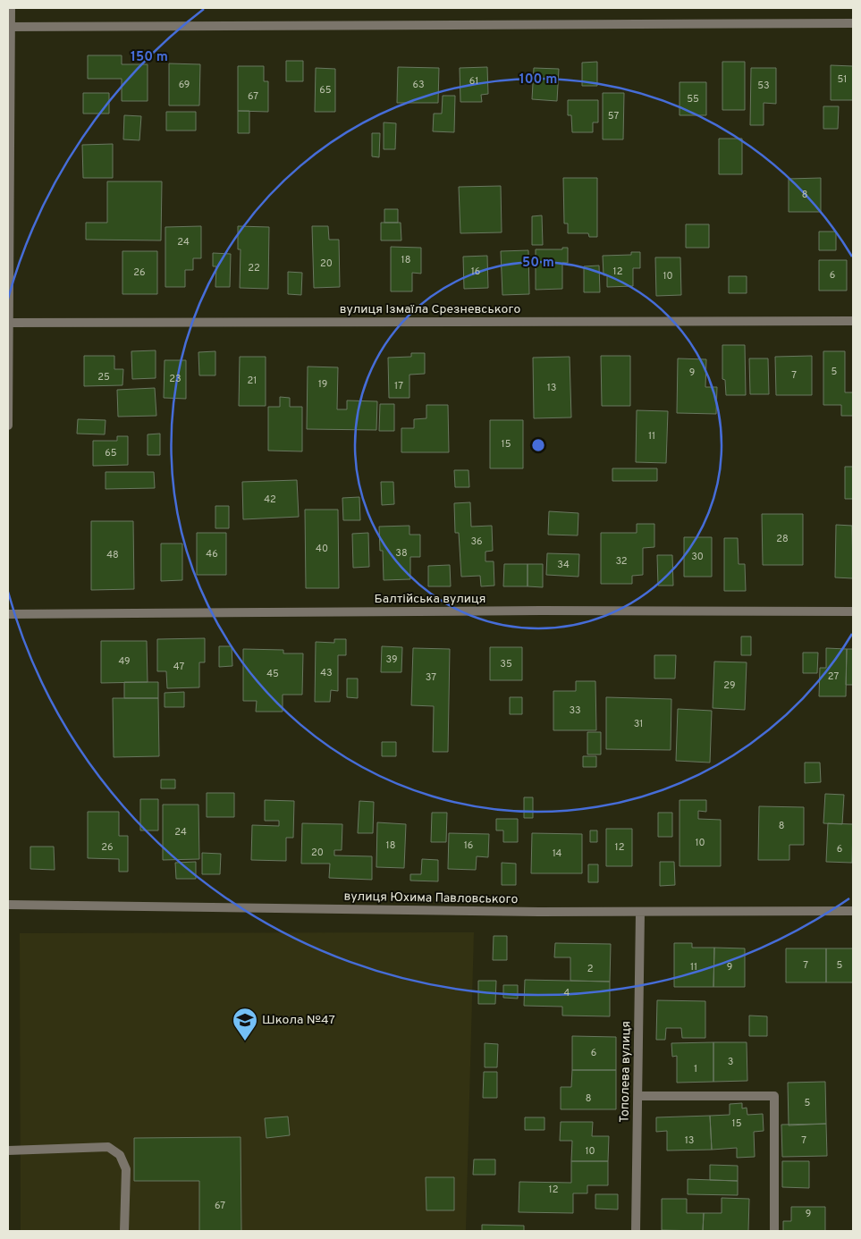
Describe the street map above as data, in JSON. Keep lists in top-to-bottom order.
{
  "streets": {
    "street": [
      "вулиця Ізмаїла Срезневського",
      "Балтійська вулиця",
      "вулиця Юхима Павловського",
      "Тополева вулиця"
    ]
  },
  "crossings": [
    ["вулиця Юхима Павловського", "Тополева вулиця"]
  ],
  "places": {
    "school or university": ["Школа №47"]
  },
  "house_numbers": [
    "51",
    "61",
    "69",
    "63",
    "53",
    "65",
    "67",
    "55",
    "57",
    "8",
    "24",
    "18",
    "20",
    "22",
    "16",
    "12",
    "26",
    "6",
    "10",
    "5",
    "9",
    "7",
    "25",
    "23",
    "21",
    "19",
    "17",
    "13",
    "11",
    "15",
    "65",
    "42",
    "28",
    "36",
    "40",
    "38",
    "46",
    "48",
    "30",
    "32",
    "34",
    "39",
    "49",
    "35",
    "47",
    "43",
    "45",
    "27",
    "37",
    "29",
    "33",
    "31",
    "8",
    "24",
    "10",
    "18",
    "16",
    "26",
    "12",
    "6",
    "20",
    "14",
    "7",
    "5",
    "11",
    "9",
    "2",
    "4",
    "6",
    "3",
    "1",
    "8",
    "5",
    "15",
    "13",
    "7",
    "10",
    "12",
    "67",
    "9"
  ],
  "rings": ["150 m", "100 m", "50 m"]
}
